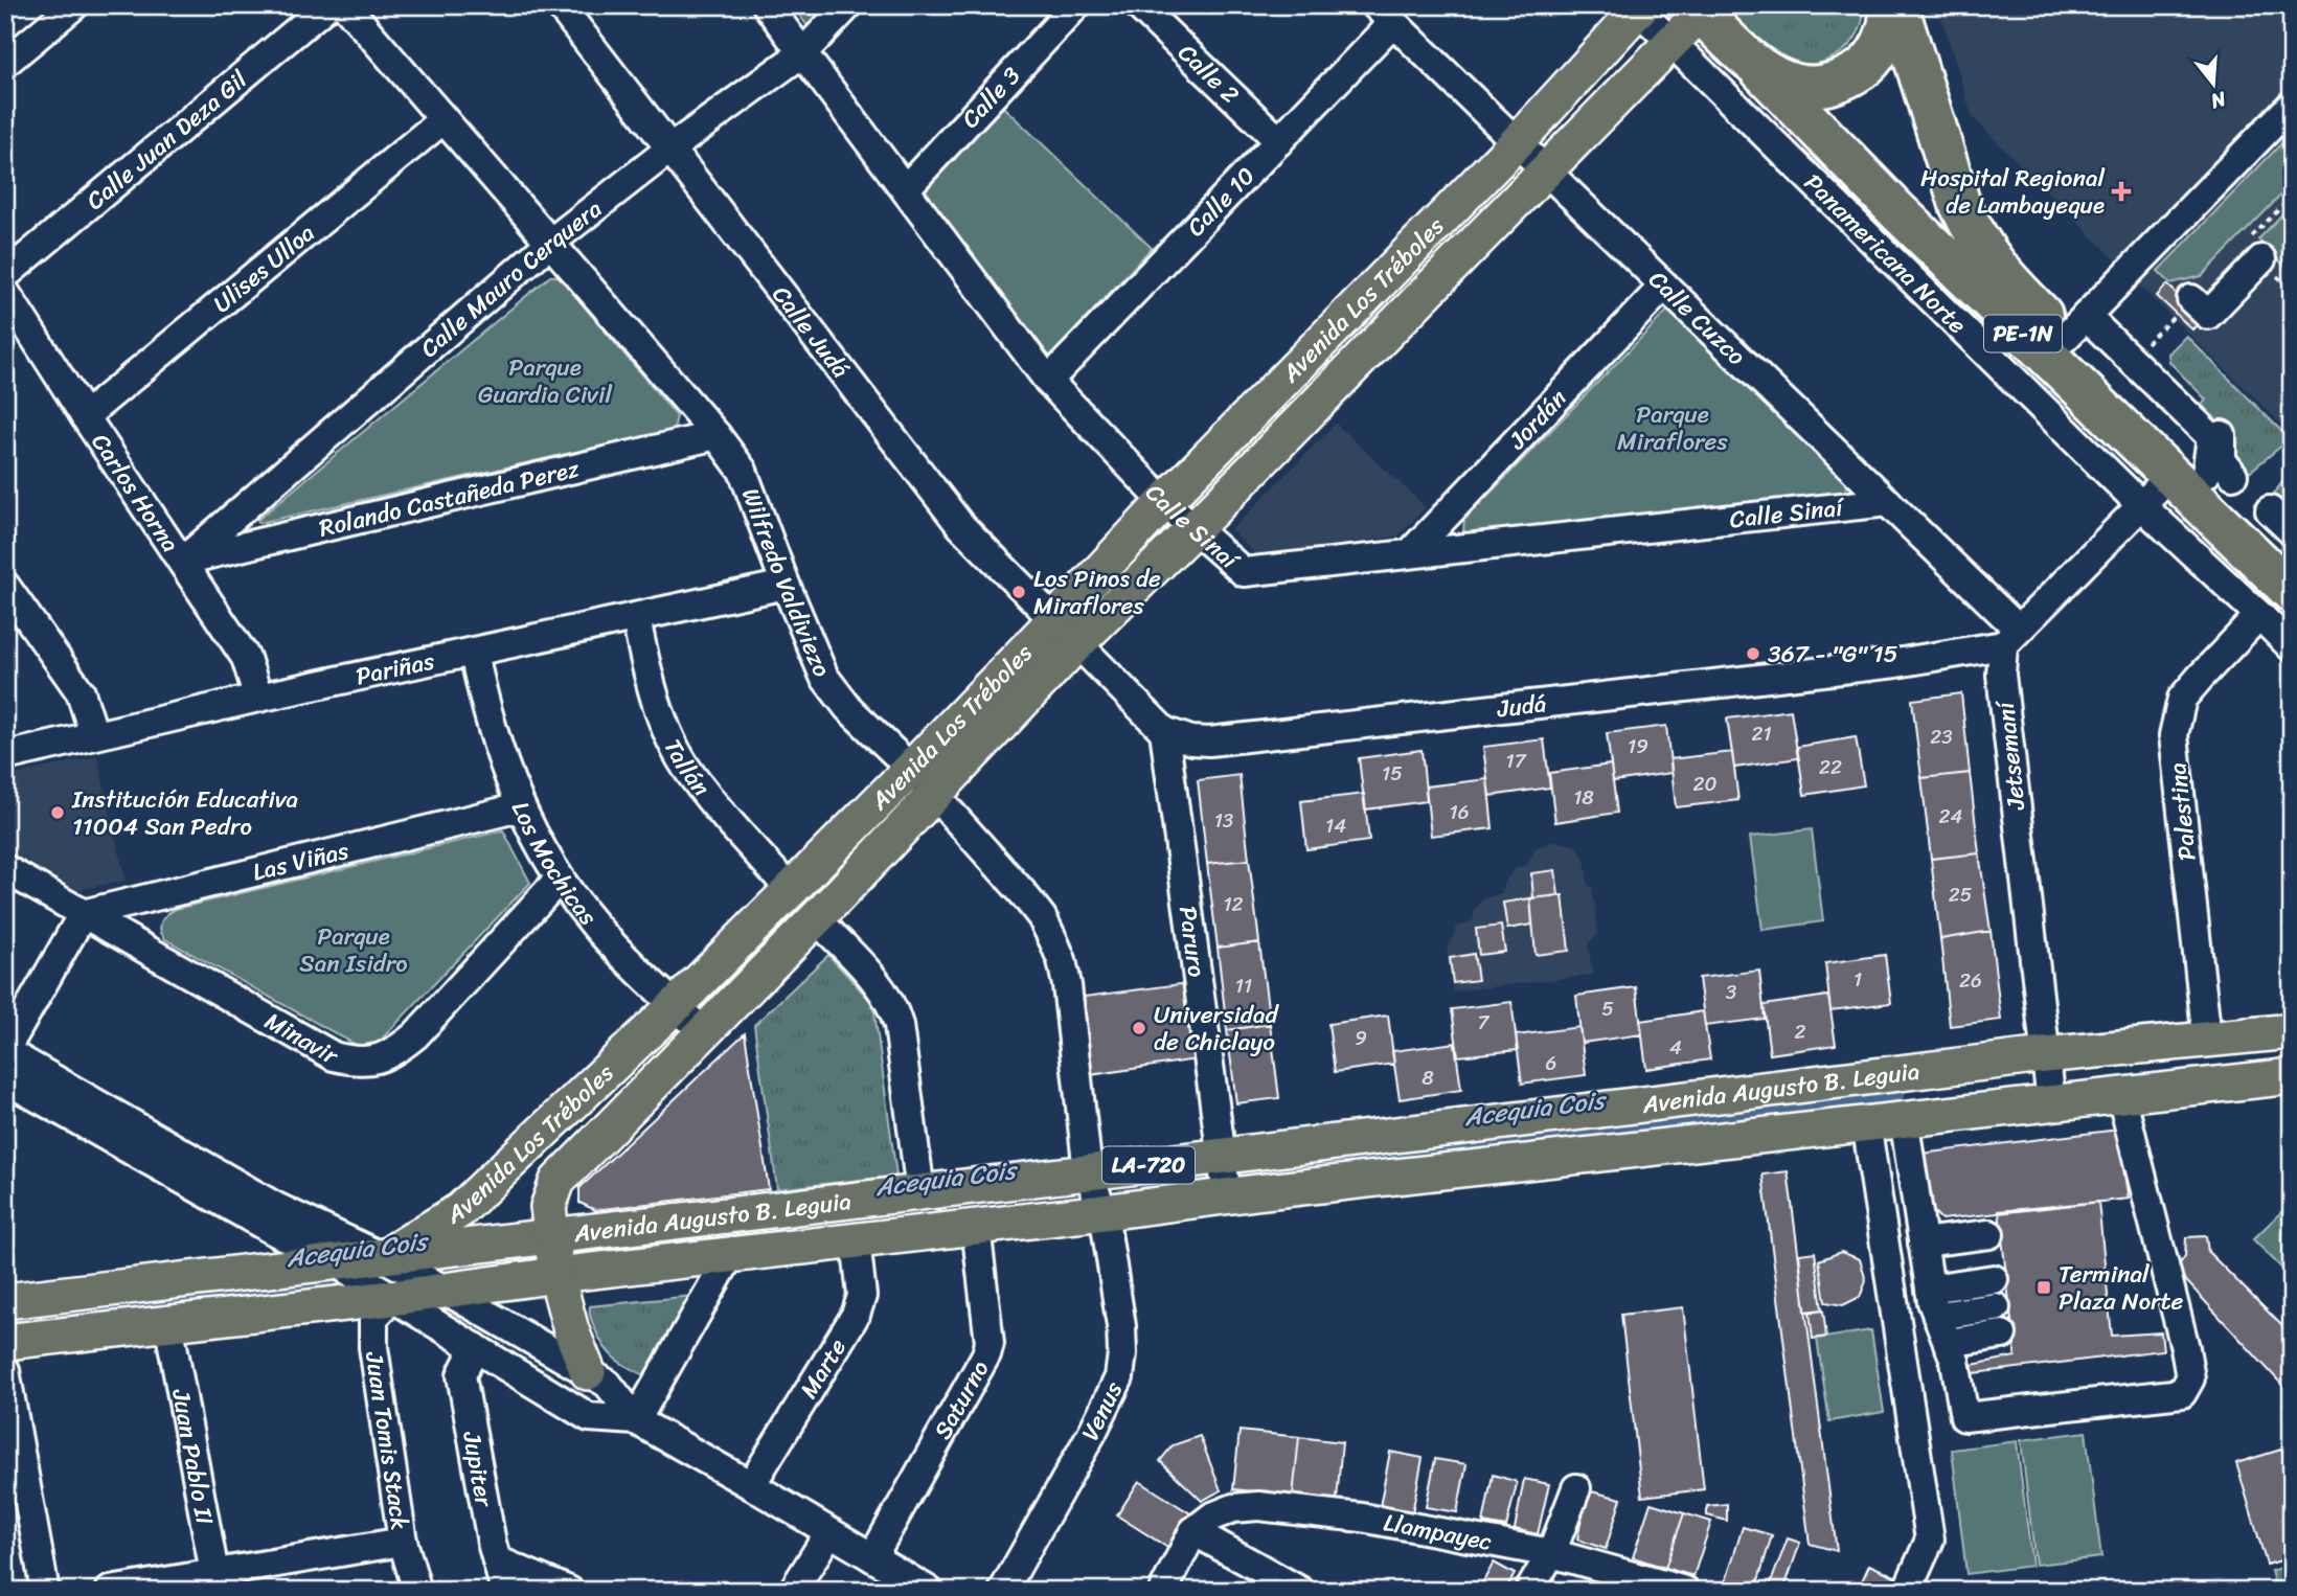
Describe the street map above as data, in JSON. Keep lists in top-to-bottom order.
{
  "streets": {
    "highway": ["Panamericana Norte", "PE-1N"],
    "main road": ["Avenida Los Tréboles", "Avenida Augusto B. Leguia", "LA-720"],
    "street": [
      "Calle 2",
      "Calle 3",
      "Calle Juan Deza Gil",
      "Calle 10",
      "Ulises Ulloa",
      "Calle Mauro Cerquera",
      "Calle Cuzco",
      "Calle Judá",
      "Jordán",
      "Carlos Horna",
      "Rolando Castañeda Perez",
      "Calle Sinaí",
      "Wilfredo Valdiviezo",
      "Pariñas",
      "Judá",
      "Jetsemaní",
      "Tallán",
      "Palestina",
      "Las Viñas",
      "Los Mochicas",
      "Paruro",
      "Minavir",
      "Marte",
      "Saturno",
      "Venus",
      "Juan Tomis Stack",
      "Juan Pablo II",
      "Jupiter",
      "Llampayec"
    ]
  },
  "crossings": [
    ["Calle 2", "Calle 10"],
    ["Calle 3", "Calle Sinaí"],
    ["Calle 10", "Calle Cuzco"],
    ["Calle 10", "Calle Sinaí"],
    ["Panamericana Norte", "Avenida Los Tréboles"],
    ["Panamericana Norte", "PE-1N"],
    ["Panamericana Norte", "Palestina"],
    ["Ulises Ulloa", "Carlos Horna"],
    ["Ulises Ulloa", "Wilfredo Valdiviezo"],
    ["Calle Mauro Cerquera", "Calle Judá"],
    ["Calle Mauro Cerquera", "Carlos Horna"],
    ["Calle Mauro Cerquera", "Rolando Castañeda Perez"],
    ["Calle Mauro Cerquera", "Calle Sinaí"],
    ["Calle Mauro Cerquera", "Wilfredo Valdiviezo"],
    ["Avenida Los Tréboles", "Calle Cuzco"],
    ["Avenida Los Tréboles", "Calle Judá"],
    ["Avenida Los Tréboles", "PE-1N"],
    ["Avenida Los Tréboles", "Calle Sinaí"],
    ["Avenida Los Tréboles", "Wilfredo Valdiviezo"],
    ["Avenida Los Tréboles", "Judá"],
    ["Avenida Los Tréboles", "Tallán"],
    ["Avenida Los Tréboles", "Los Mochicas"],
    ["Avenida Los Tréboles", "Avenida Augusto B. Leguia"],
    ["Calle Cuzco", "Jordán"],
    ["Calle Cuzco", "Calle Sinaí"],
    ["Calle Cuzco", "Judá"],
    ["Calle Cuzco", "Jetsemaní"],
    ["Calle Judá", "Judá"],
    ["Jordán", "Calle Sinaí"],
    ["Carlos Horna", "Rolando Castañeda Perez"],
    ["Carlos Horna", "Pariñas"],
    ["Rolando Castañeda Perez", "Wilfredo Valdiviezo"],
    ["Wilfredo Valdiviezo", "Pariñas"],
    ["Wilfredo Valdiviezo", "Avenida Augusto B. Leguia"],
    ["Wilfredo Valdiviezo", "Venus"],
    ["Pariñas", "Tallán"],
    ["Pariñas", "Los Mochicas"],
    ["Judá", "Jetsemaní"],
    ["Judá", "Paruro"],
    ["Jetsemaní", "Avenida Augusto B. Leguia"],
    ["Palestina", "Avenida Augusto B. Leguia"],
    ["Las Viñas", "Los Mochicas"],
    ["Las Viñas", "Minavir"],
    ["Los Mochicas", "Minavir"],
    ["Paruro", "Avenida Augusto B. Leguia"],
    ["Avenida Augusto B. Leguia", "Marte"],
    ["Avenida Augusto B. Leguia", "Saturno"],
    ["Avenida Augusto B. Leguia", "Venus"],
    ["Avenida Augusto B. Leguia", "Juan Tomis Stack"],
    ["Avenida Augusto B. Leguia", "Juan Pablo II"]
  ],
  "water": ["Acequia Cois"],
  "parks": ["Parque Guardia Civil", "Parque Miraflores", "Parque San Isidro"],
  "places": {
    "health": ["Hospital Regional de Lambayeque"],
    "other": [
      "Los Pinos de Miraflores",
      "367 - \"G\" 15",
      "Institución Educativa 11004 San Pedro",
      "Universidad de Chiclayo"
    ],
    "transit": ["Terminal Plaza Norte"]
  },
  "house_numbers": [
    "21",
    "23",
    "19",
    "17",
    "22",
    "15",
    "20",
    "18",
    "16",
    "24",
    "13",
    "14",
    "25",
    "12",
    "1",
    "26",
    "11",
    "3",
    "5",
    "7",
    "2",
    "9",
    "4",
    "6",
    "8"
  ],
  "north": "bottom"
}
